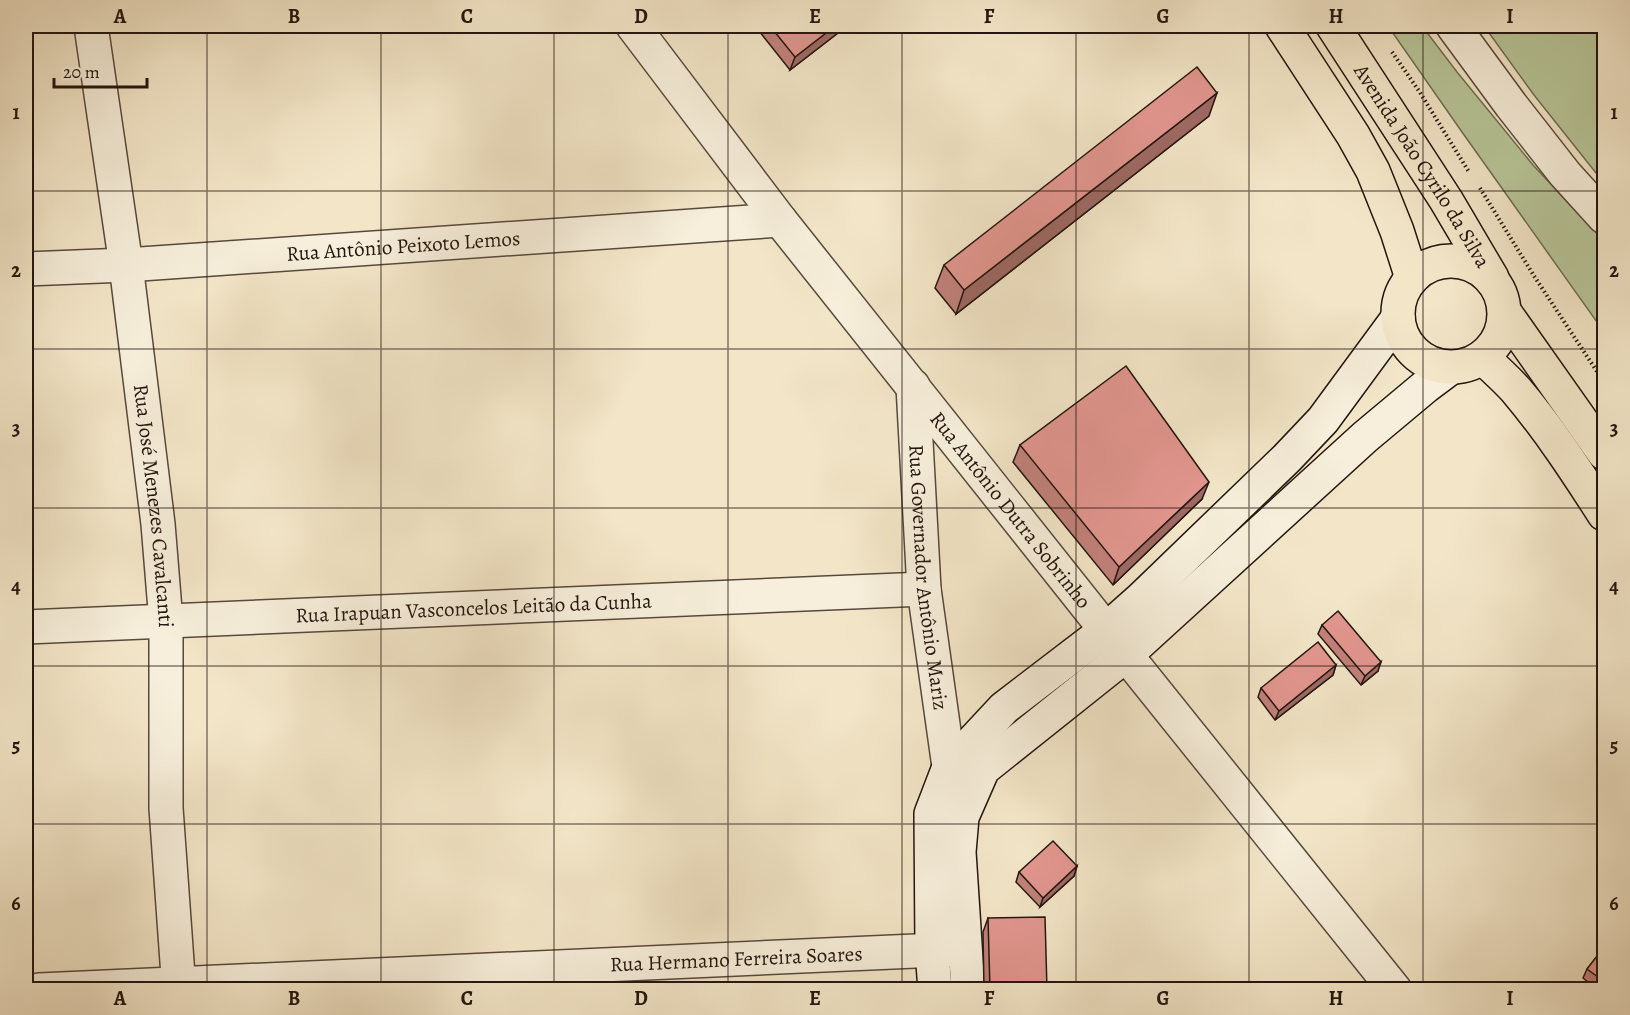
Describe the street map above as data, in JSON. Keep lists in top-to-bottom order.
{
  "streets": {
    "main road": ["Avenida João Cyrilo da Silva"],
    "street": [
      "Rua Antônio Peixoto Lemos",
      "Rua José Menezes Cavalcanti",
      "Rua Antônio Dutra Sobrinho",
      "Rua Governador Antônio Mariz",
      "Rua Irapuan Vasconcelos Leitão da Cunha",
      "Rua Hermano Ferreira Soares"
    ]
  },
  "crossings": [
    ["Rua Antônio Peixoto Lemos", "Rua José Menezes Cavalcanti"],
    ["Rua Antônio Peixoto Lemos", "Rua Antônio Dutra Sobrinho"],
    ["Rua José Menezes Cavalcanti", "Rua Irapuan Vasconcelos Leitão da Cunha"],
    ["Rua José Menezes Cavalcanti", "Rua Hermano Ferreira Soares"],
    ["Rua Antônio Dutra Sobrinho", "Rua Governador Antônio Mariz"],
    ["Rua Governador Antônio Mariz", "Rua Irapuan Vasconcelos Leitão da Cunha"]
  ],
  "scale_bar": "20 m",
  "grid": {
    "columns": [
      "A",
      "B",
      "C",
      "D",
      "E",
      "F",
      "G",
      "H",
      "I"
    ],
    "rows": [
      "1",
      "2",
      "3",
      "4",
      "5",
      "6"
    ]
  }
}
